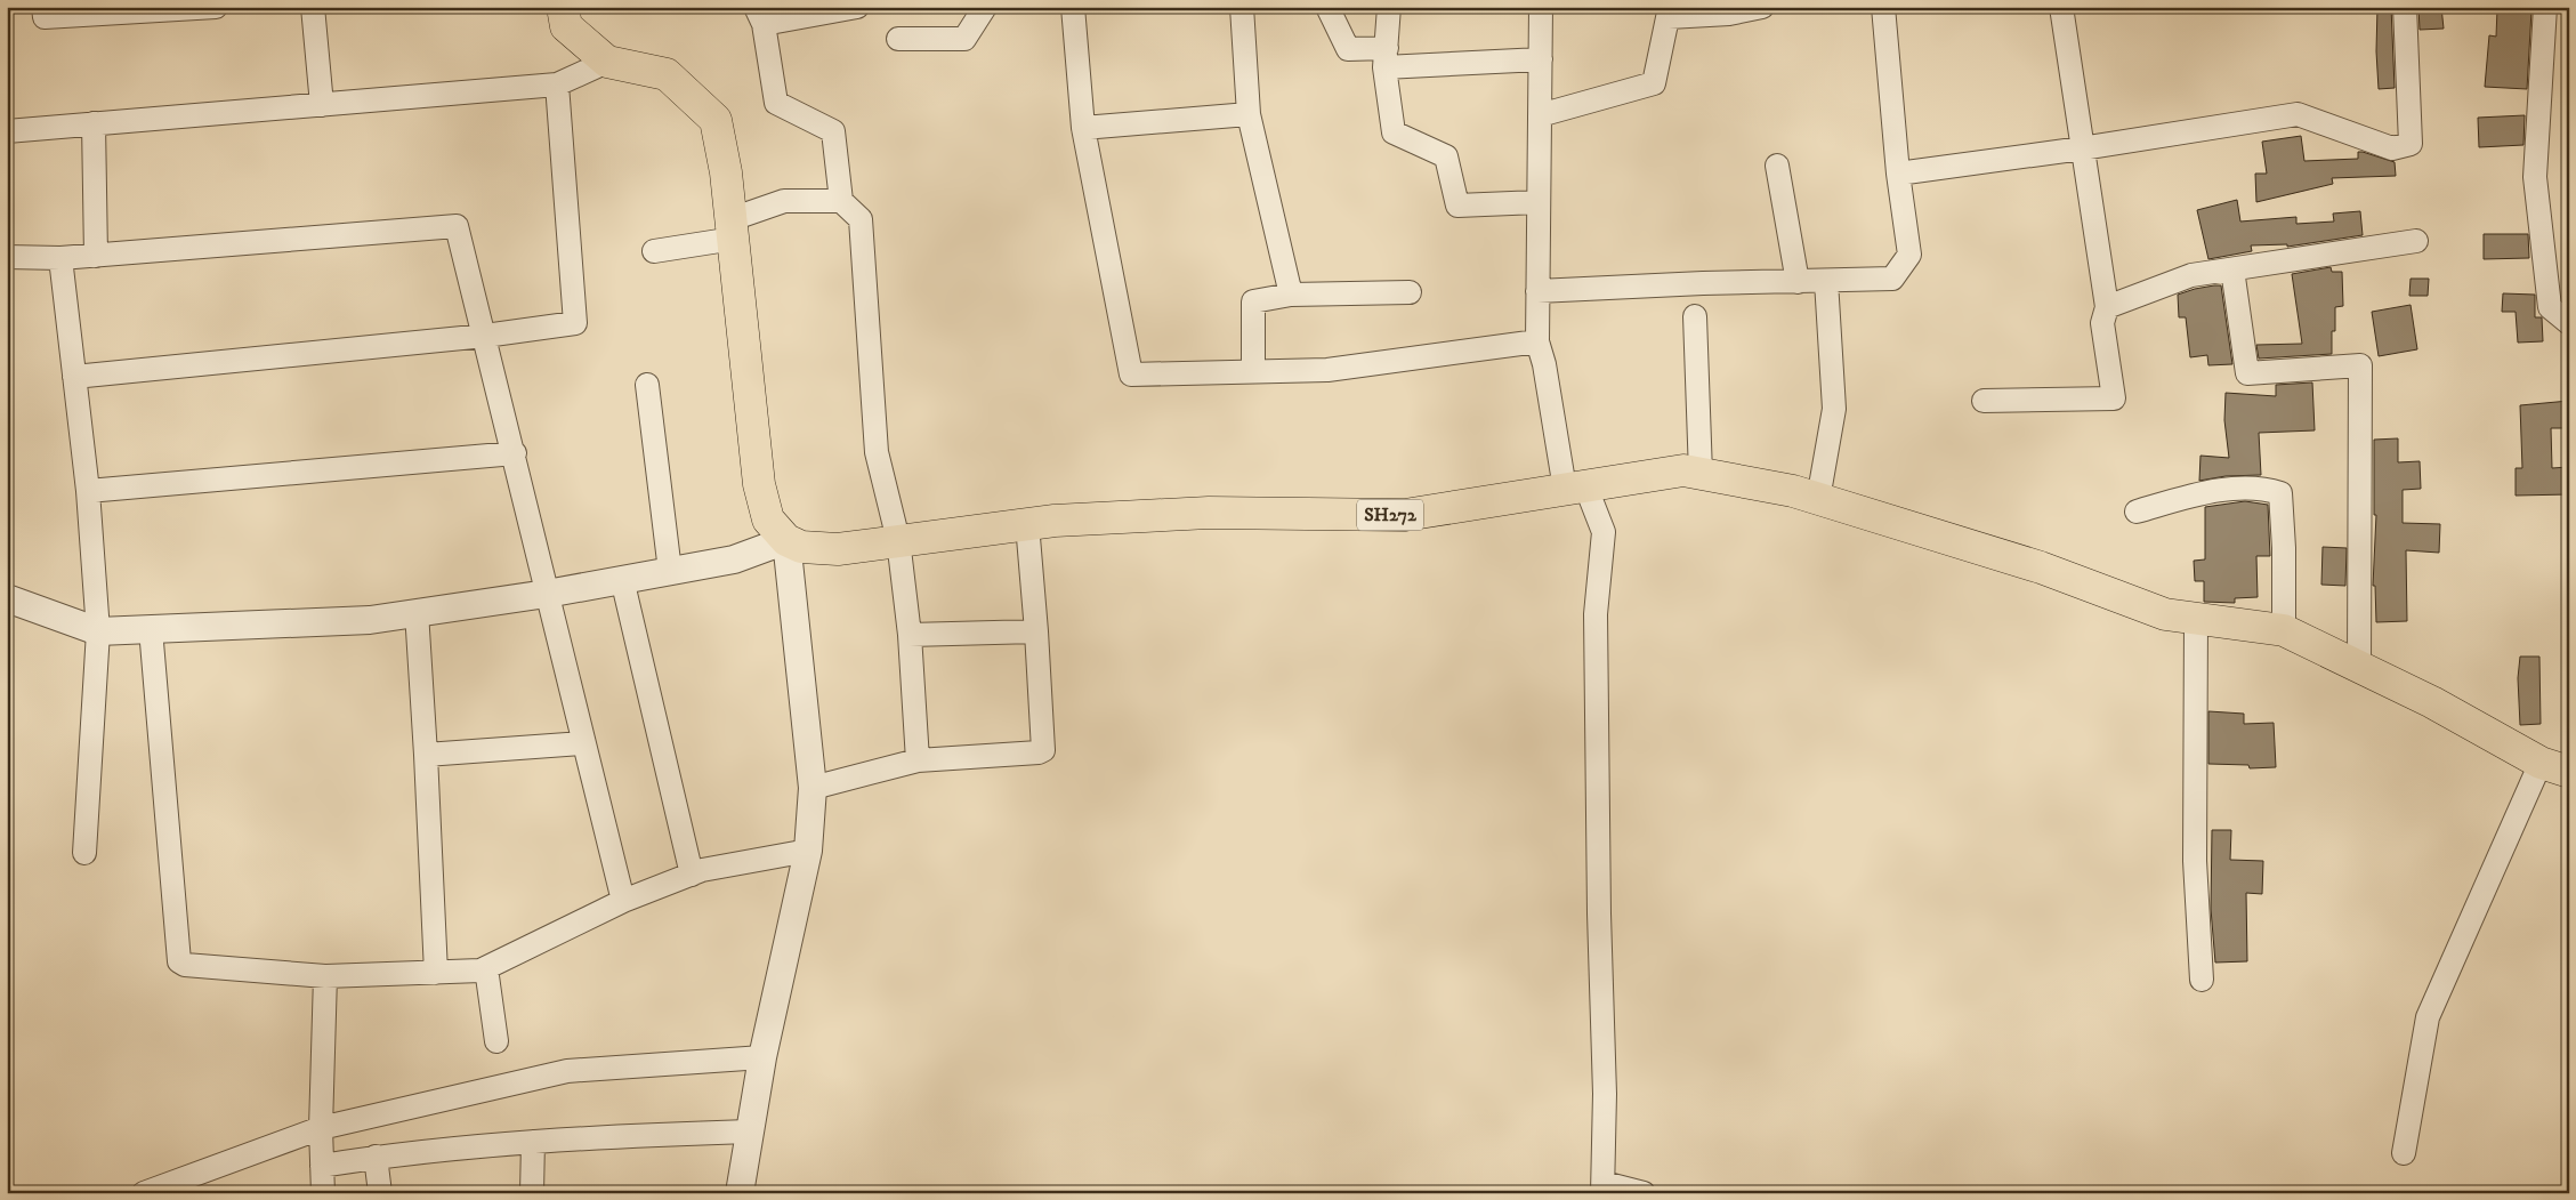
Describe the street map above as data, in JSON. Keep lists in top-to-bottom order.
{
  "streets": {
    "main road": ["SH272"]
  }
}
